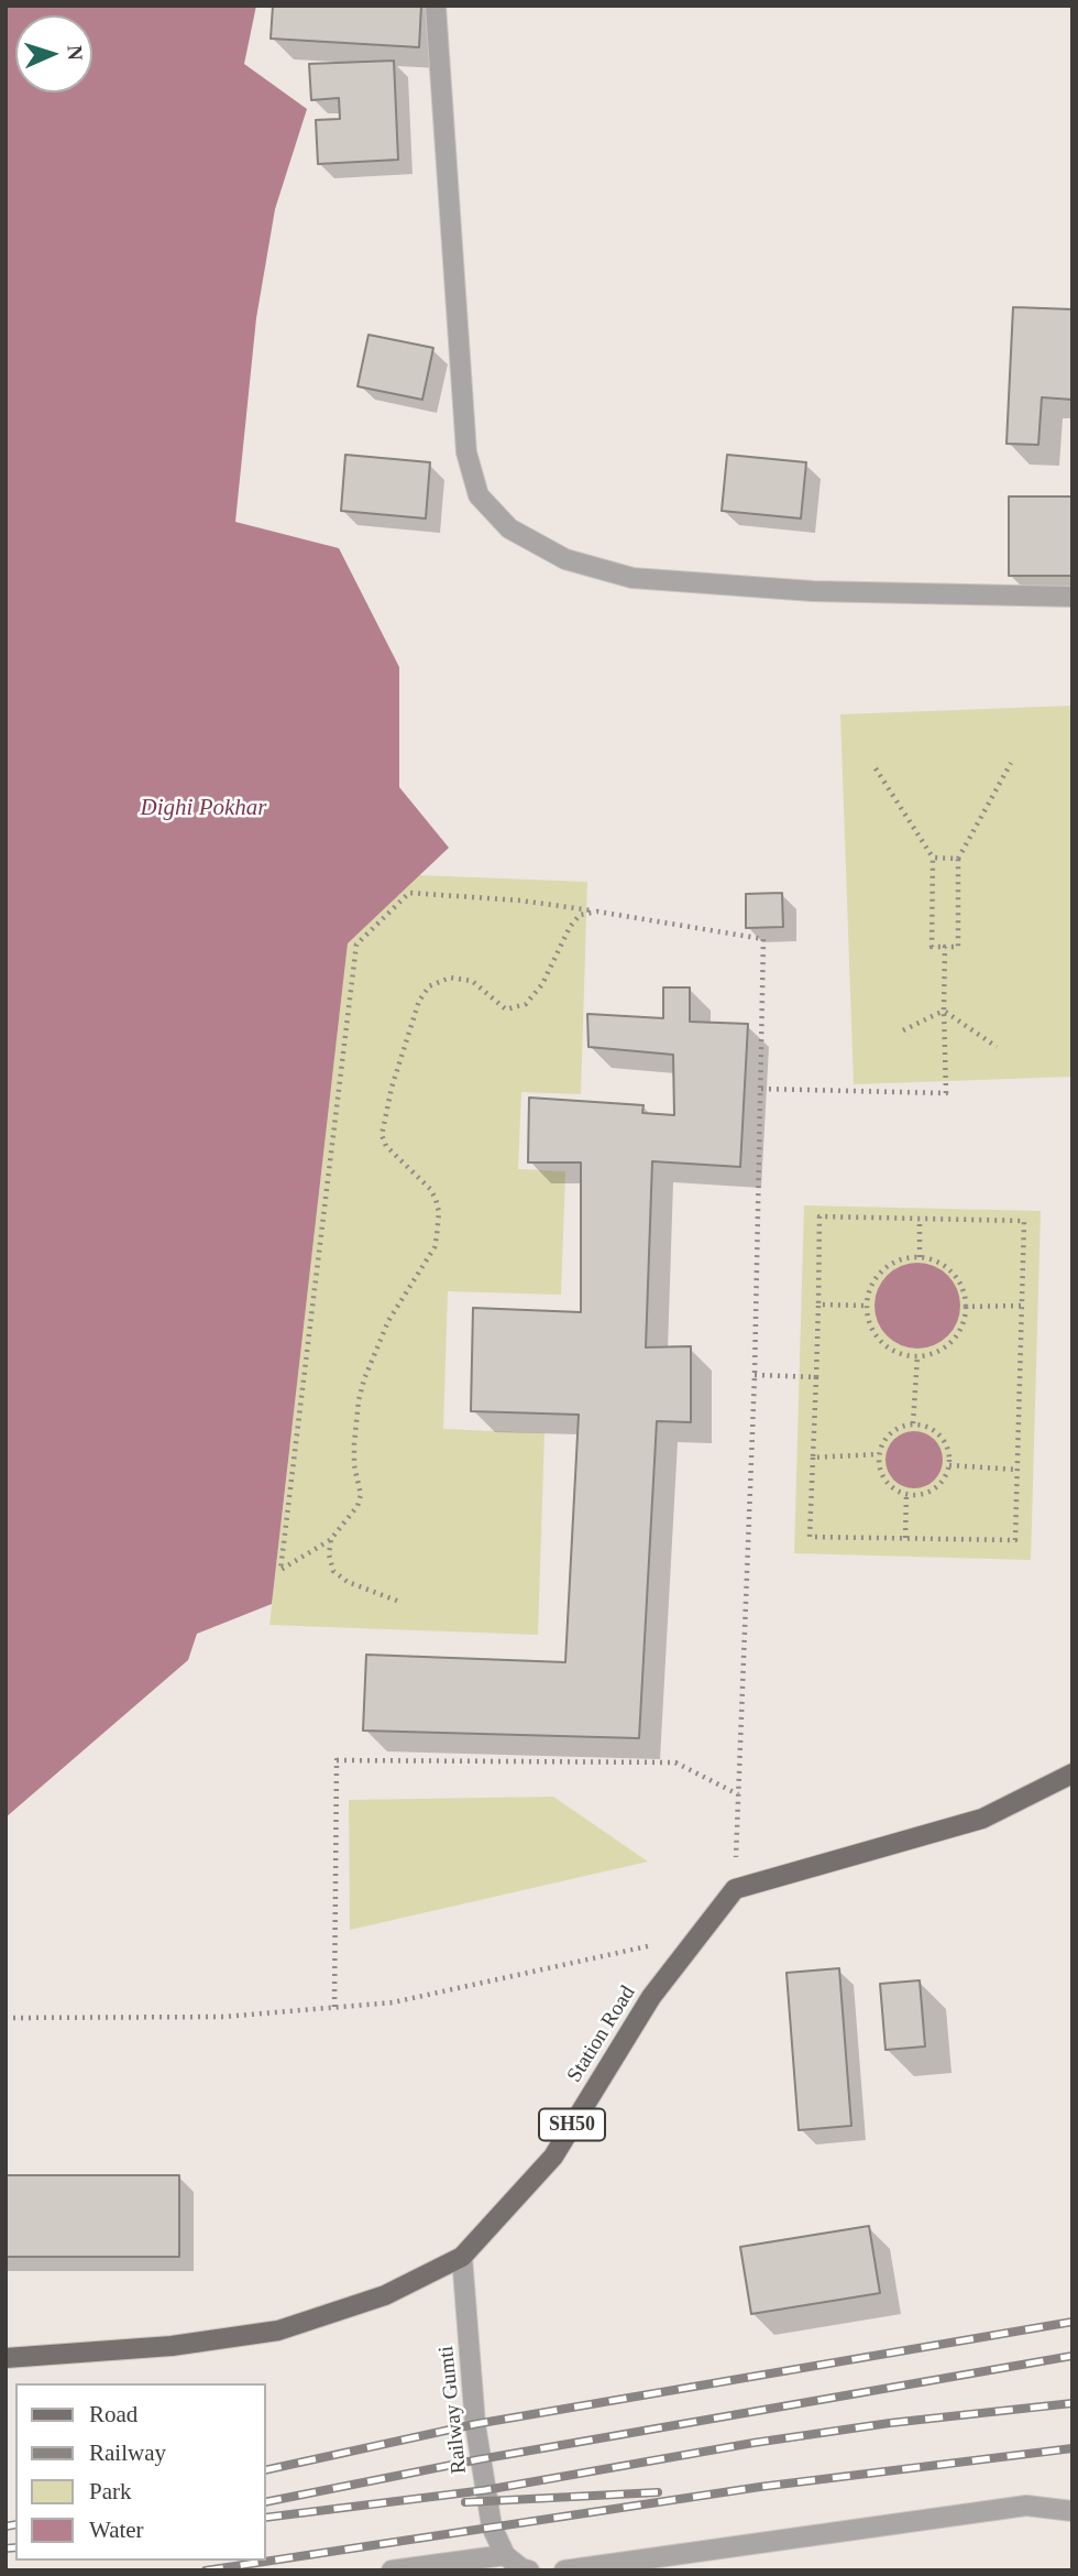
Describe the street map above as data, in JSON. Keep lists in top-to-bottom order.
{
  "streets": {
    "main road": ["Station Road", "SH50"],
    "street": ["Railway Gumti"]
  },
  "crossings": [
    ["Station Road", "Railway Gumti"]
  ],
  "water": ["Dighi Pokhar"],
  "legend": [
    "Road",
    "Railway",
    "Park",
    "Water"
  ],
  "north": "right"
}
